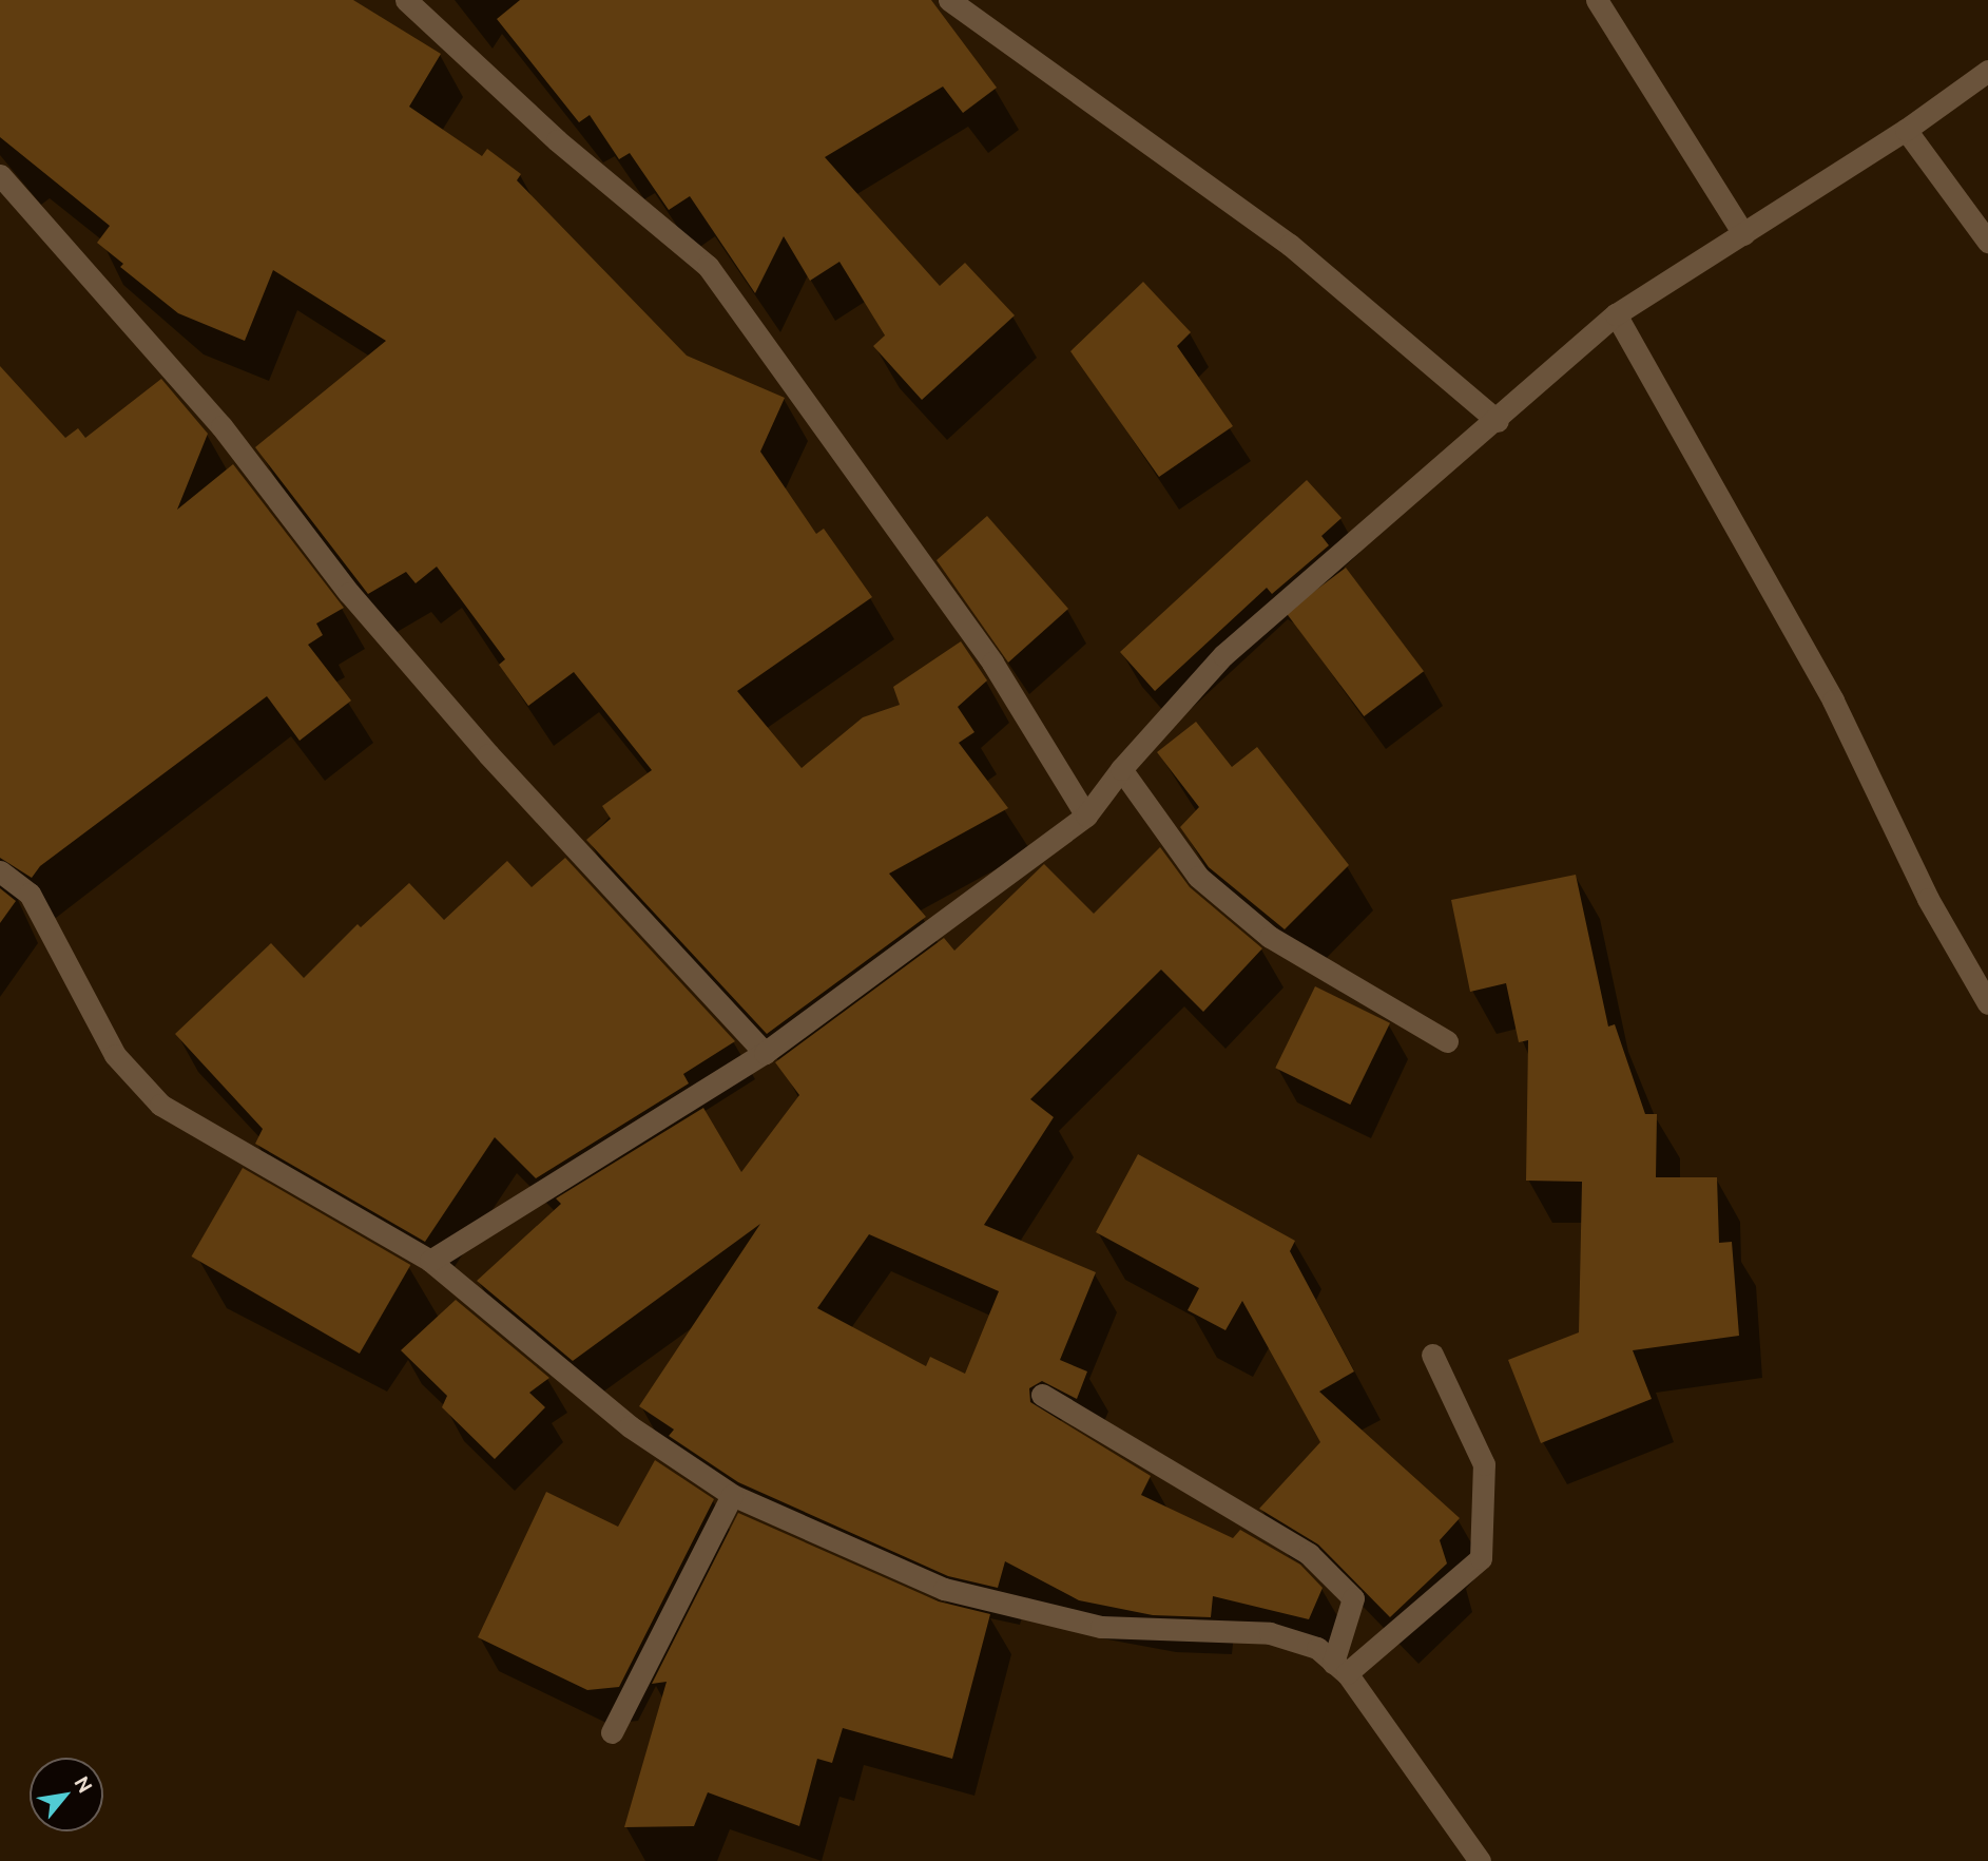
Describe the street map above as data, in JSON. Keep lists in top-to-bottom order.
{
  "north": "top right"
}
